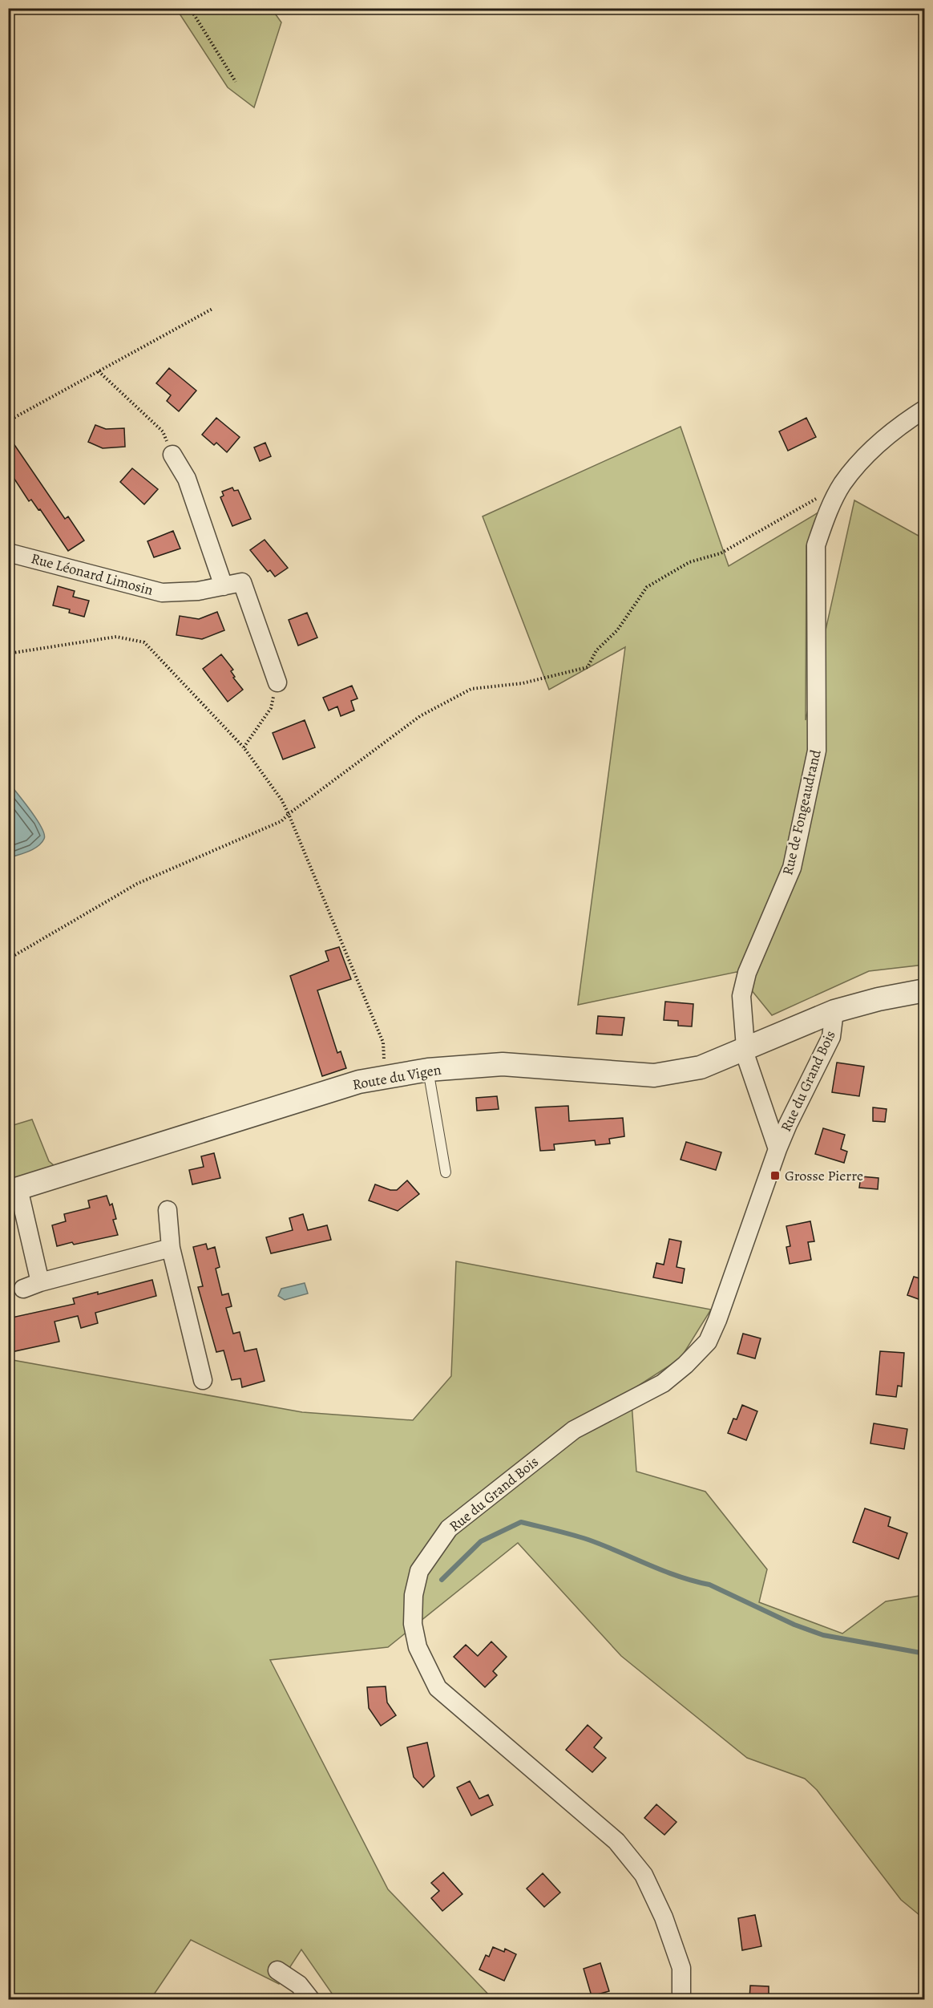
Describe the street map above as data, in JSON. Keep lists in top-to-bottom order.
{
  "streets": {
    "street": [
      "Rue Léonard Limosin",
      "Rue de Fongeaudrand",
      "Route du Vigen",
      "Rue du Grand Bois"
    ]
  },
  "crossings": [
    ["Rue de Fongeaudrand", "Route du Vigen"],
    ["Rue de Fongeaudrand", "Rue du Grand Bois"],
    ["Route du Vigen", "Rue du Grand Bois"]
  ],
  "places": {
    "transit": ["Grosse Pierre"]
  }
}
